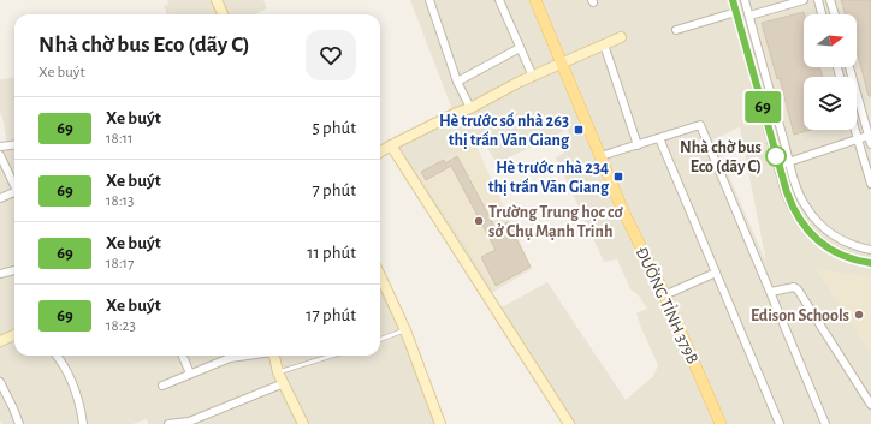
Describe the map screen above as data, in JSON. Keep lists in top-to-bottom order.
{
  "streets": {
    "main road": ["ĐƯỜNG TỈNH 379B"]
  },
  "places": {
    "transit": ["Hè trước số nhà 263 thị trấn Văn Giang", "Hè trước nhà 234 thị trấn Văn Giang"],
    "other": ["Nhà chờ bus Eco (dãy C)", "Trường Trung học cơ sở Chụ Mạnh Trinh", "Edison Schools"]
  },
  "lines": ["bus line 69"],
  "north": "right",
  "page": {
    "on_map": "69",
    "heading": ["Nhà chờ bus Eco (dãy C)", "Xe buýt"],
    "list": [
      {
        "mark": "69",
        "name": "Xe buýt",
        "note": "18:11",
        "value": "5 phút"
      },
      {
        "mark": "69",
        "name": "Xe buýt",
        "note": "18:13",
        "value": "7 phút"
      },
      {
        "mark": "69",
        "name": "Xe buýt",
        "note": "18:17",
        "value": "11 phút"
      },
      {
        "mark": "69",
        "name": "Xe buýt",
        "note": "18:23",
        "value": "17 phút"
      }
    ]
  }
}
